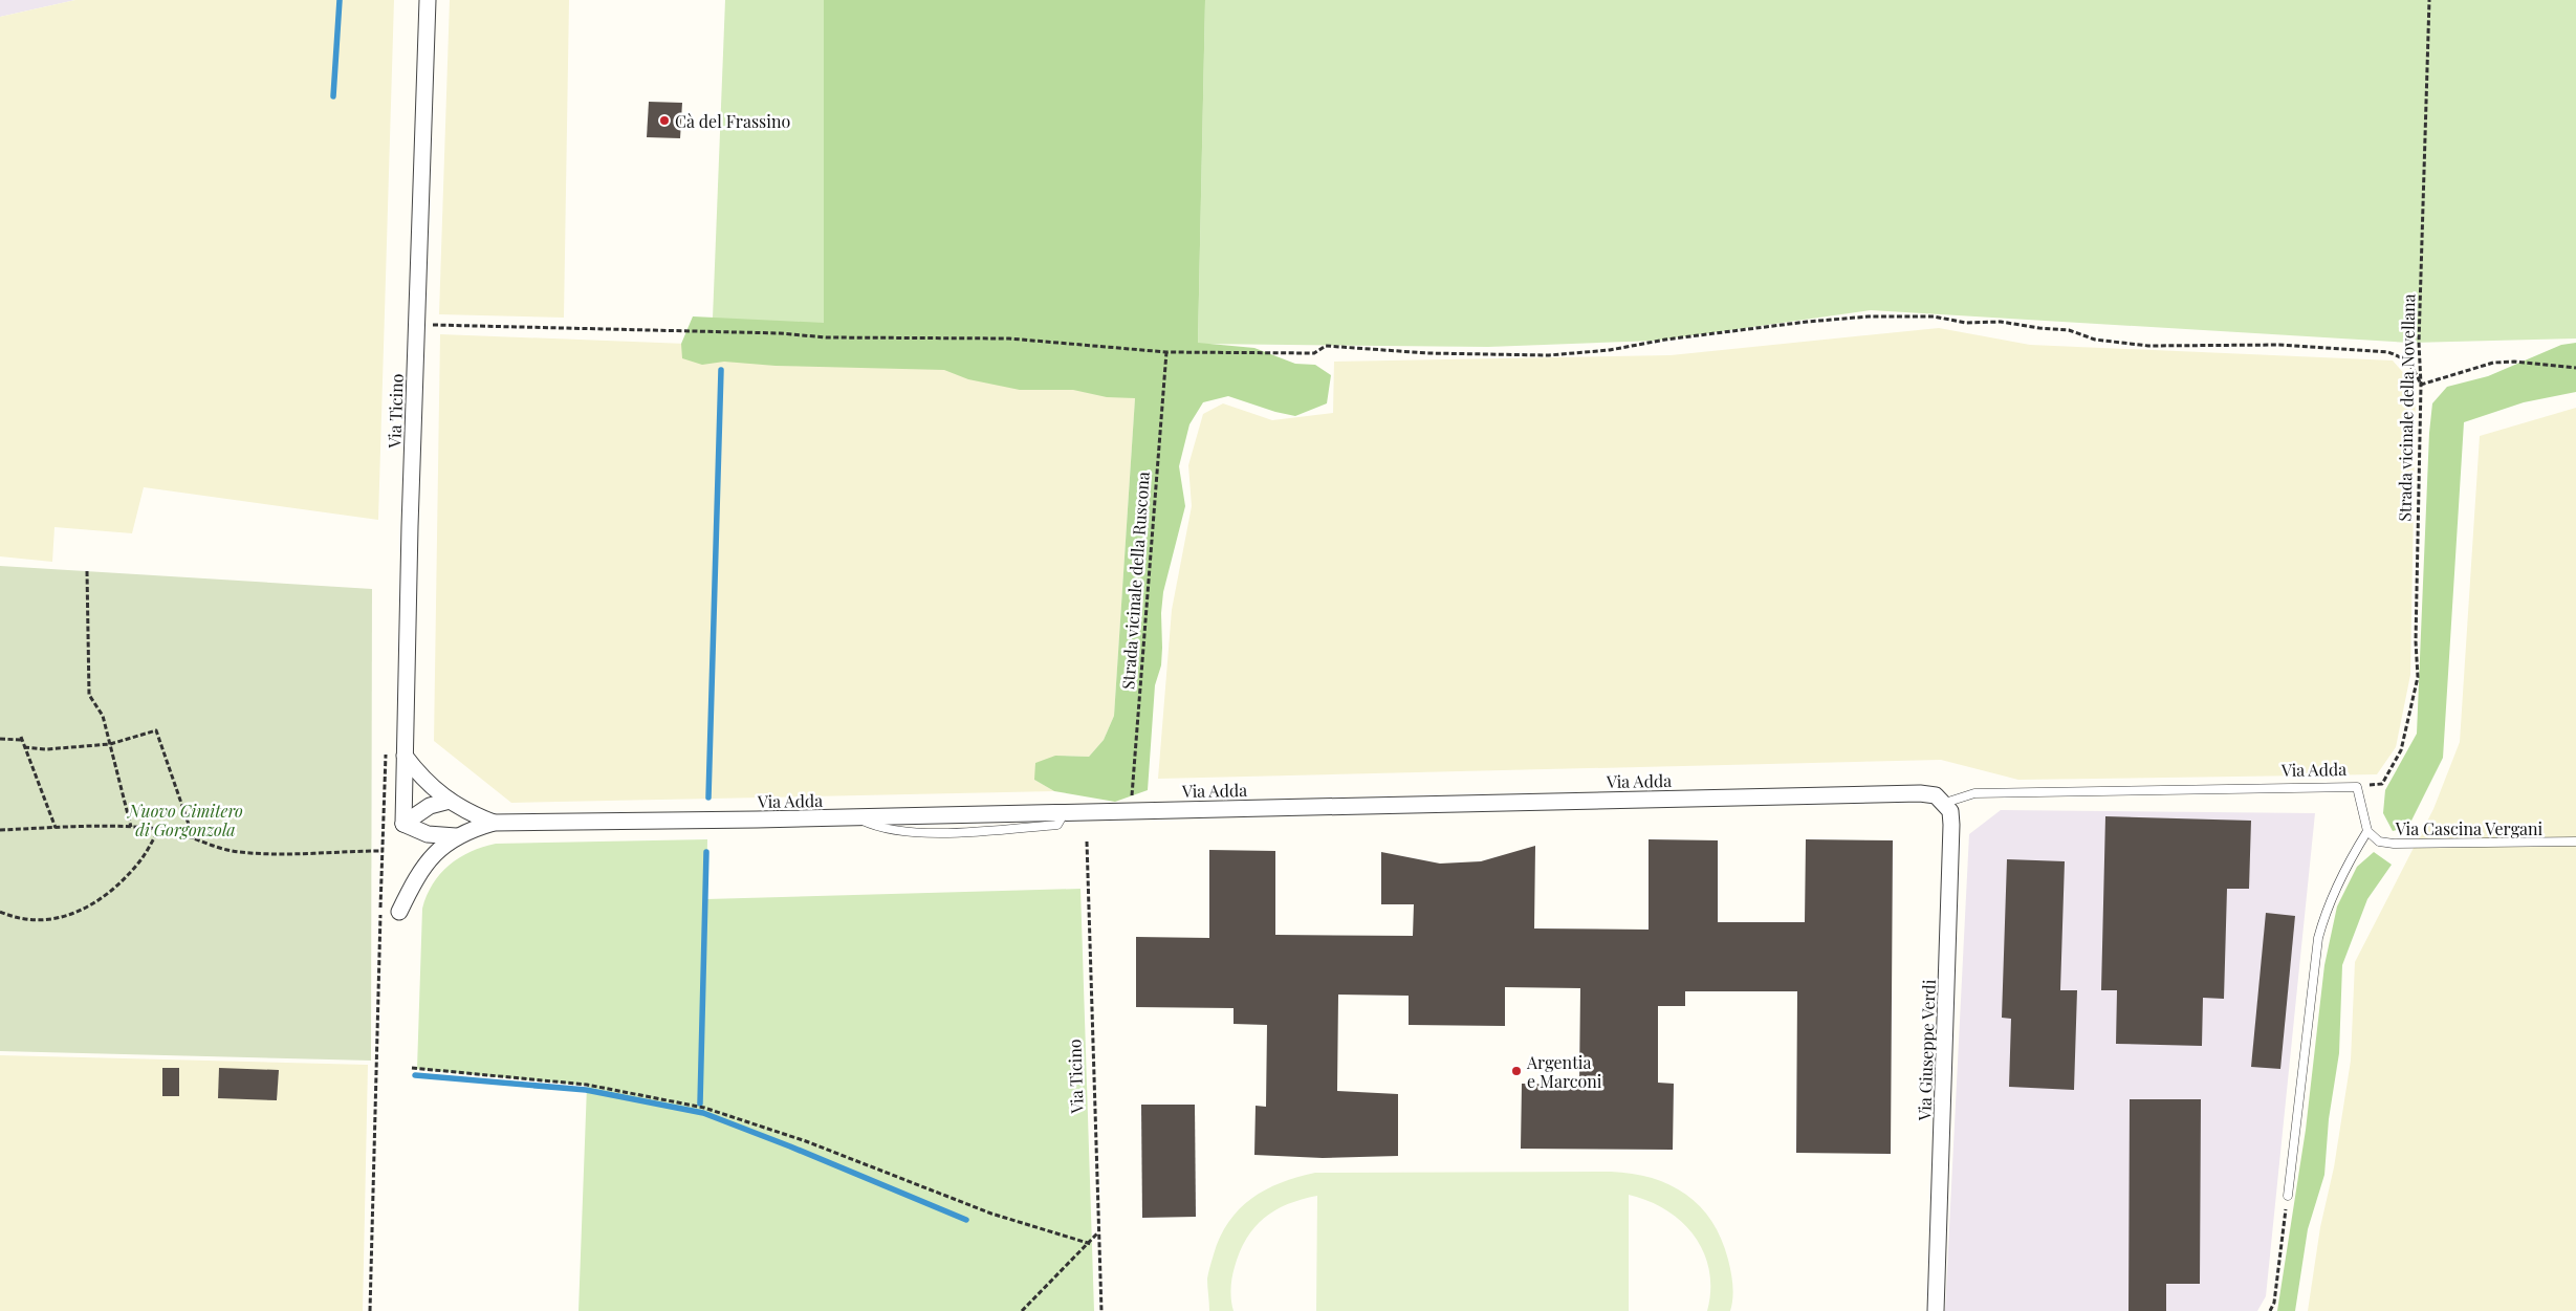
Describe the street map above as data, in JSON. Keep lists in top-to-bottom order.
{
  "streets": {
    "street": ["Via Ticino", "Via Adda", "Via Giuseppe Verdi"],
    "lane": ["Via Cascina Vergani"],
    "path": ["Strada vicinale della Novellana", "Strada vicinale della Ruscona"]
  },
  "crossings": [
    ["Strada vicinale della Novellana", "Via Adda"],
    ["Via Ticino", "Via Adda"],
    ["Strada vicinale della Ruscona", "Via Adda"],
    ["Via Adda", "Via Cascina Vergani"],
    ["Via Adda", "Via Giuseppe Verdi"]
  ],
  "parks": ["Nuovo Cimitero di Gorgonzola"],
  "places": ["Cà del Frassino", "Argentia e Marconi"]
}
